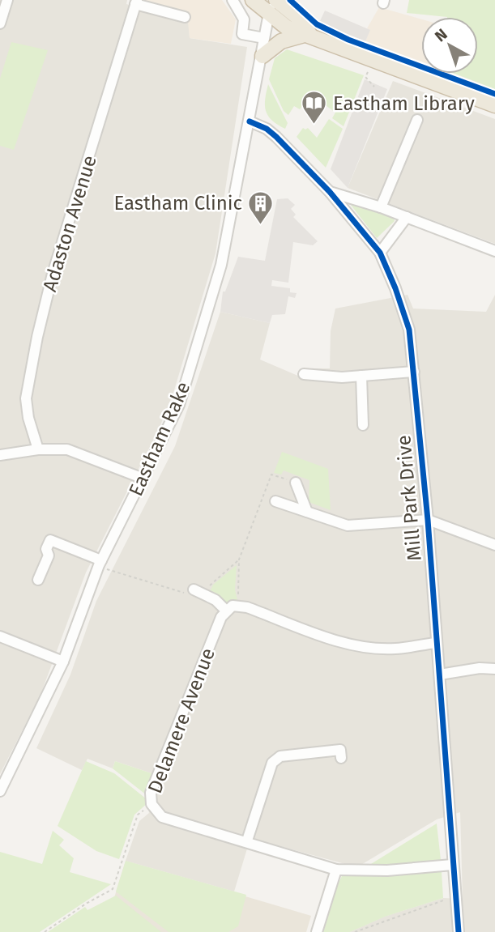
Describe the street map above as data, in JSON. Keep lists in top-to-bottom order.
{
  "streets": {
    "street": [
      "Adaston Avenue",
      "Eastham Rake",
      "Mill Park Drive",
      "Delamere Avenue"
    ]
  },
  "crossings": [
    ["Eastham Rake", "Mill Park Drive"],
    ["Mill Park Drive", "Delamere Avenue"]
  ],
  "places": {
    "library": ["Eastham Library"],
    "building": ["Eastham Clinic"]
  },
  "north": "top left"
}
